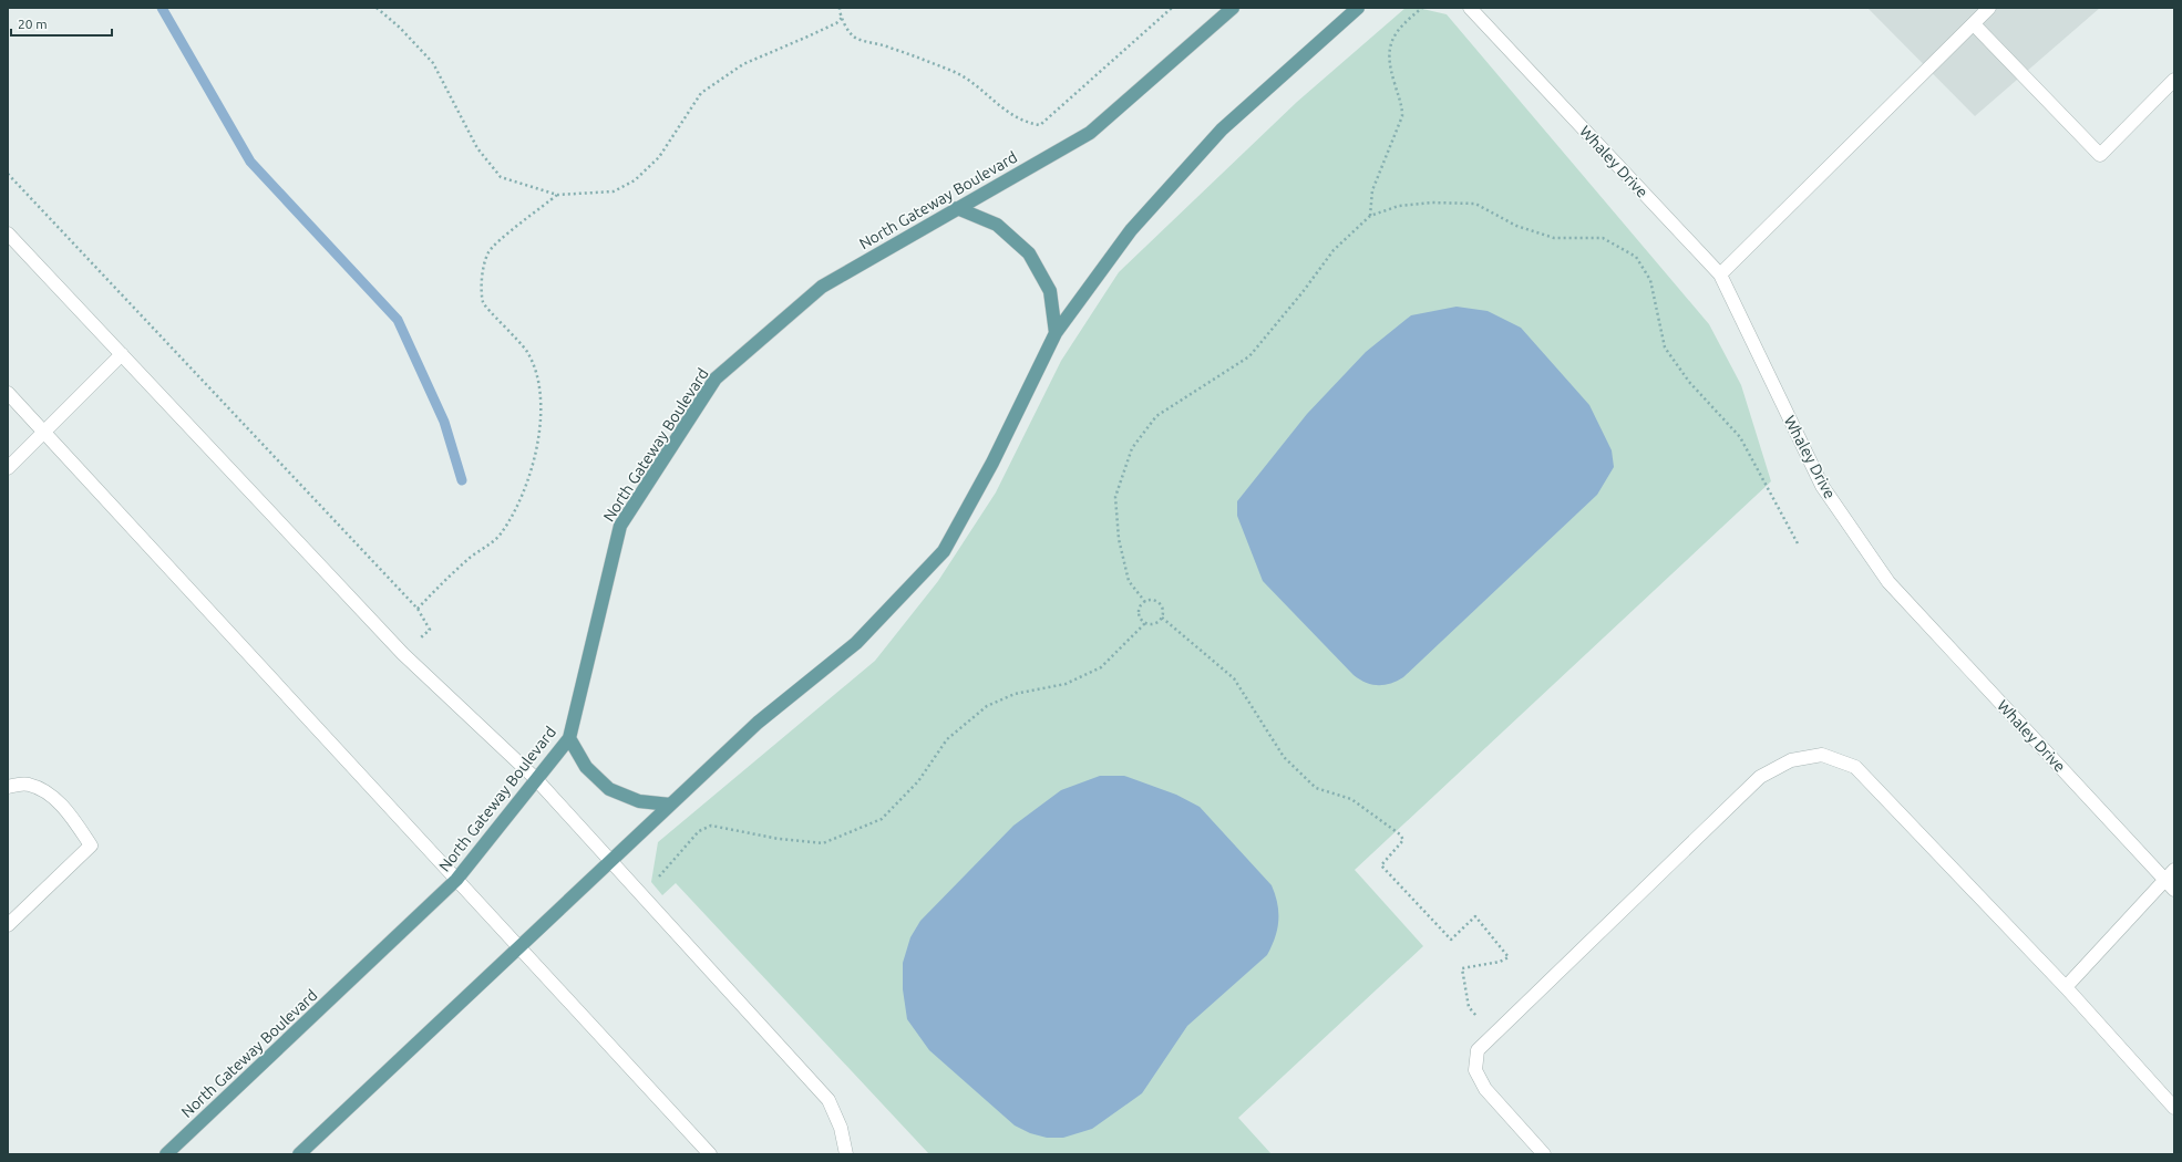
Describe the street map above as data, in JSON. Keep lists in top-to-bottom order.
{
  "streets": {
    "main road": ["North Gateway Boulevard"],
    "street": ["Whaley Drive"]
  },
  "scale_bar": "20 m"
}
